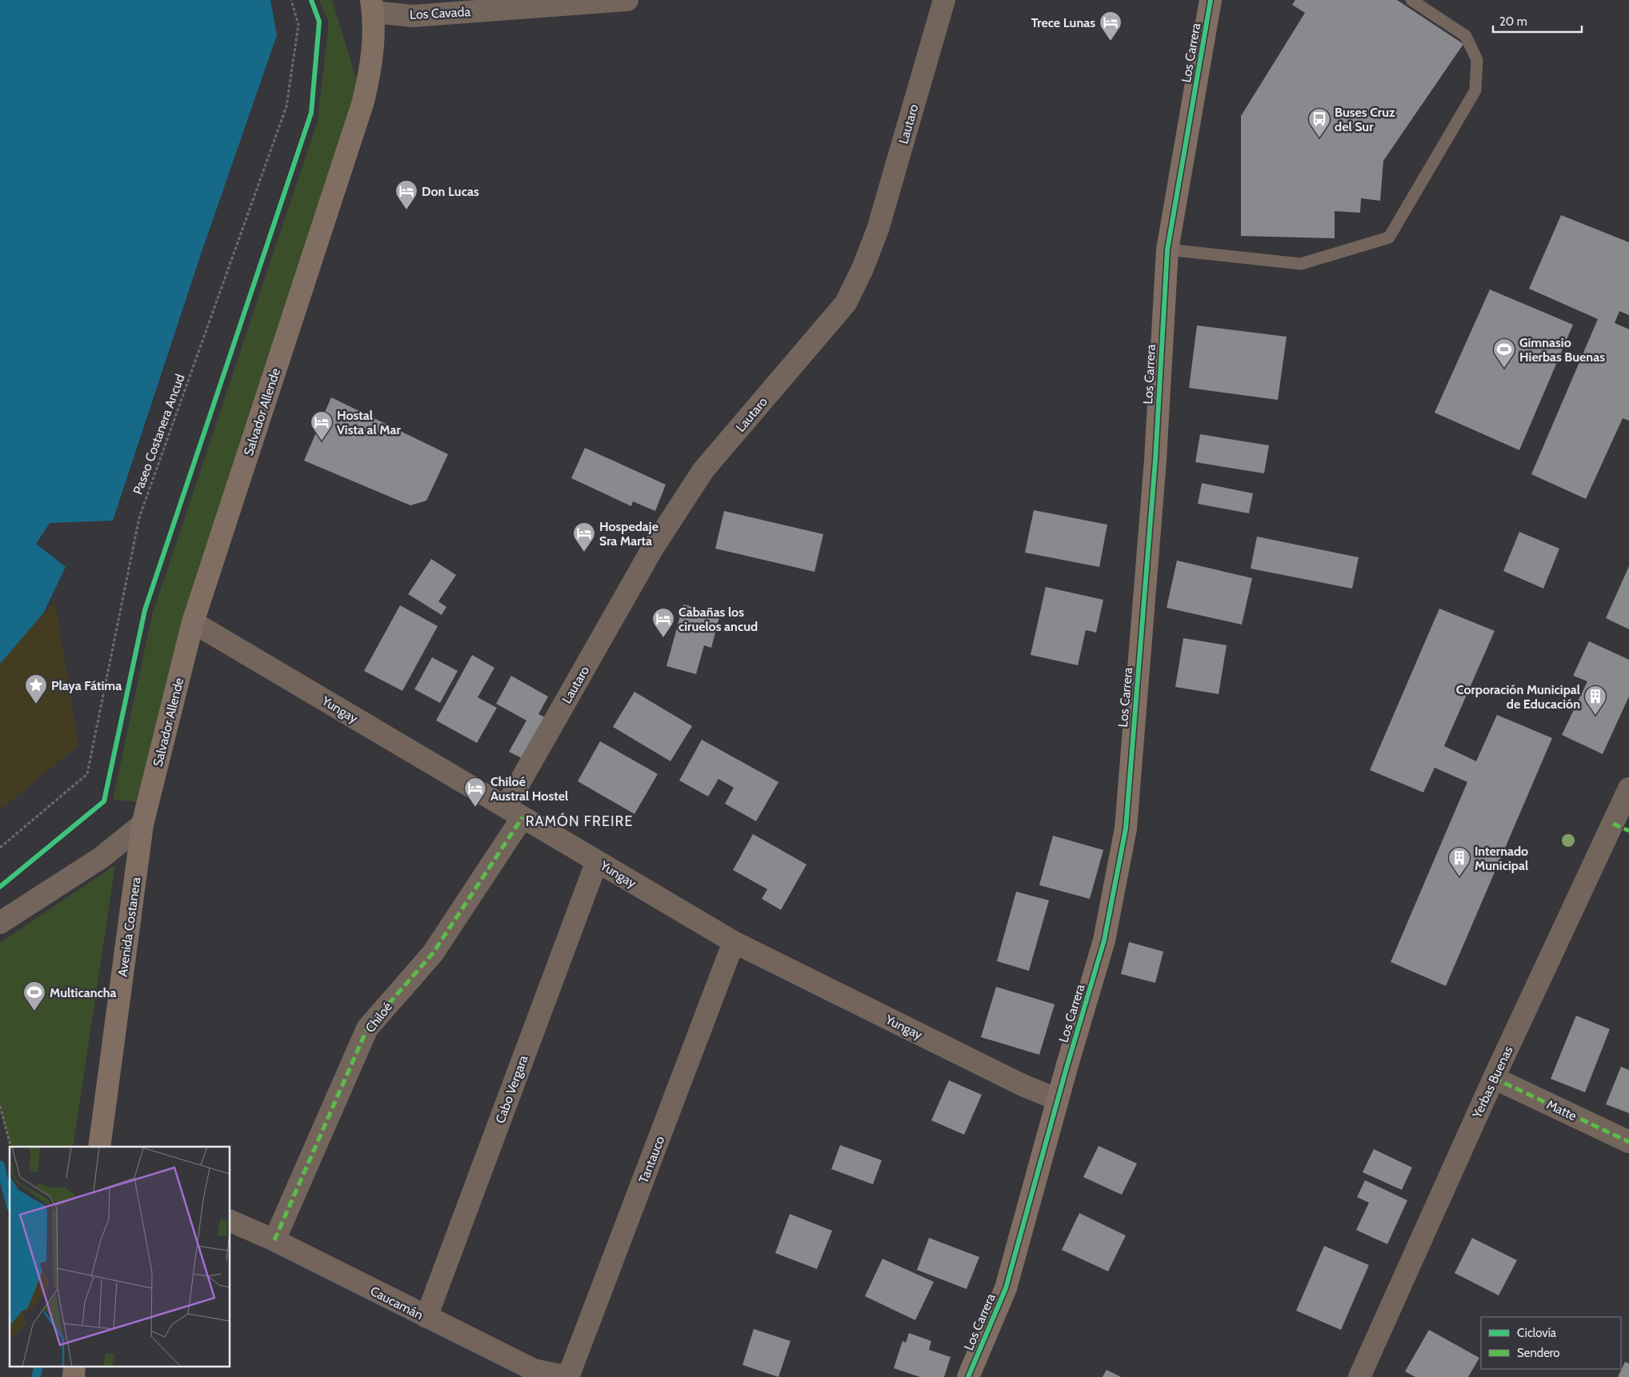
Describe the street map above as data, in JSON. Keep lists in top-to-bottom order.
{
  "streets": {
    "street": [
      "Los Cavada",
      "Los Carrera",
      "Lautaro",
      "Salvador Allende",
      "Yungay",
      "Avenida Costanera",
      "Chiloé",
      "Yerbas Buenas",
      "Cabo Vergara",
      "Matte",
      "Tantauco",
      "Caucamán"
    ],
    "path": ["Paseo Costanera Ancud"]
  },
  "crossings": [
    ["Los Cavada", "Salvador Allende"],
    ["Los Carrera", "Yungay"],
    ["Lautaro", "Yungay"],
    ["Lautaro", "Chiloé"],
    ["Salvador Allende", "Yungay"],
    ["Salvador Allende", "Avenida Costanera"],
    ["Yungay", "Chiloé"],
    ["Yungay", "Cabo Vergara"],
    ["Yungay", "Tantauco"],
    ["Chiloé", "Caucamán"],
    ["Yerbas Buenas", "Matte"],
    ["Cabo Vergara", "Caucamán"],
    ["Tantauco", "Caucamán"]
  ],
  "districts": ["RAMÓN FREIRE"],
  "places": {
    "hotel": [
      "Trece Lunas",
      "Don Lucas",
      "Hostal Vista al Mar",
      "Hospedaje Sra Marta",
      "Cabañas los ciruelos ancud",
      "Chiloé Austral Hostel"
    ],
    "bus stop": ["Buses Cruz del Sur"],
    "sports": ["Gimnasio Hierbas Buenas", "Multicancha"],
    "place": ["Playa Fátima"],
    "building": ["Corporación Municipal de Educación", "Internado Municipal"]
  },
  "legend": ["Ciclovía", "Sendero"],
  "scale_bar": "20 m"
}
